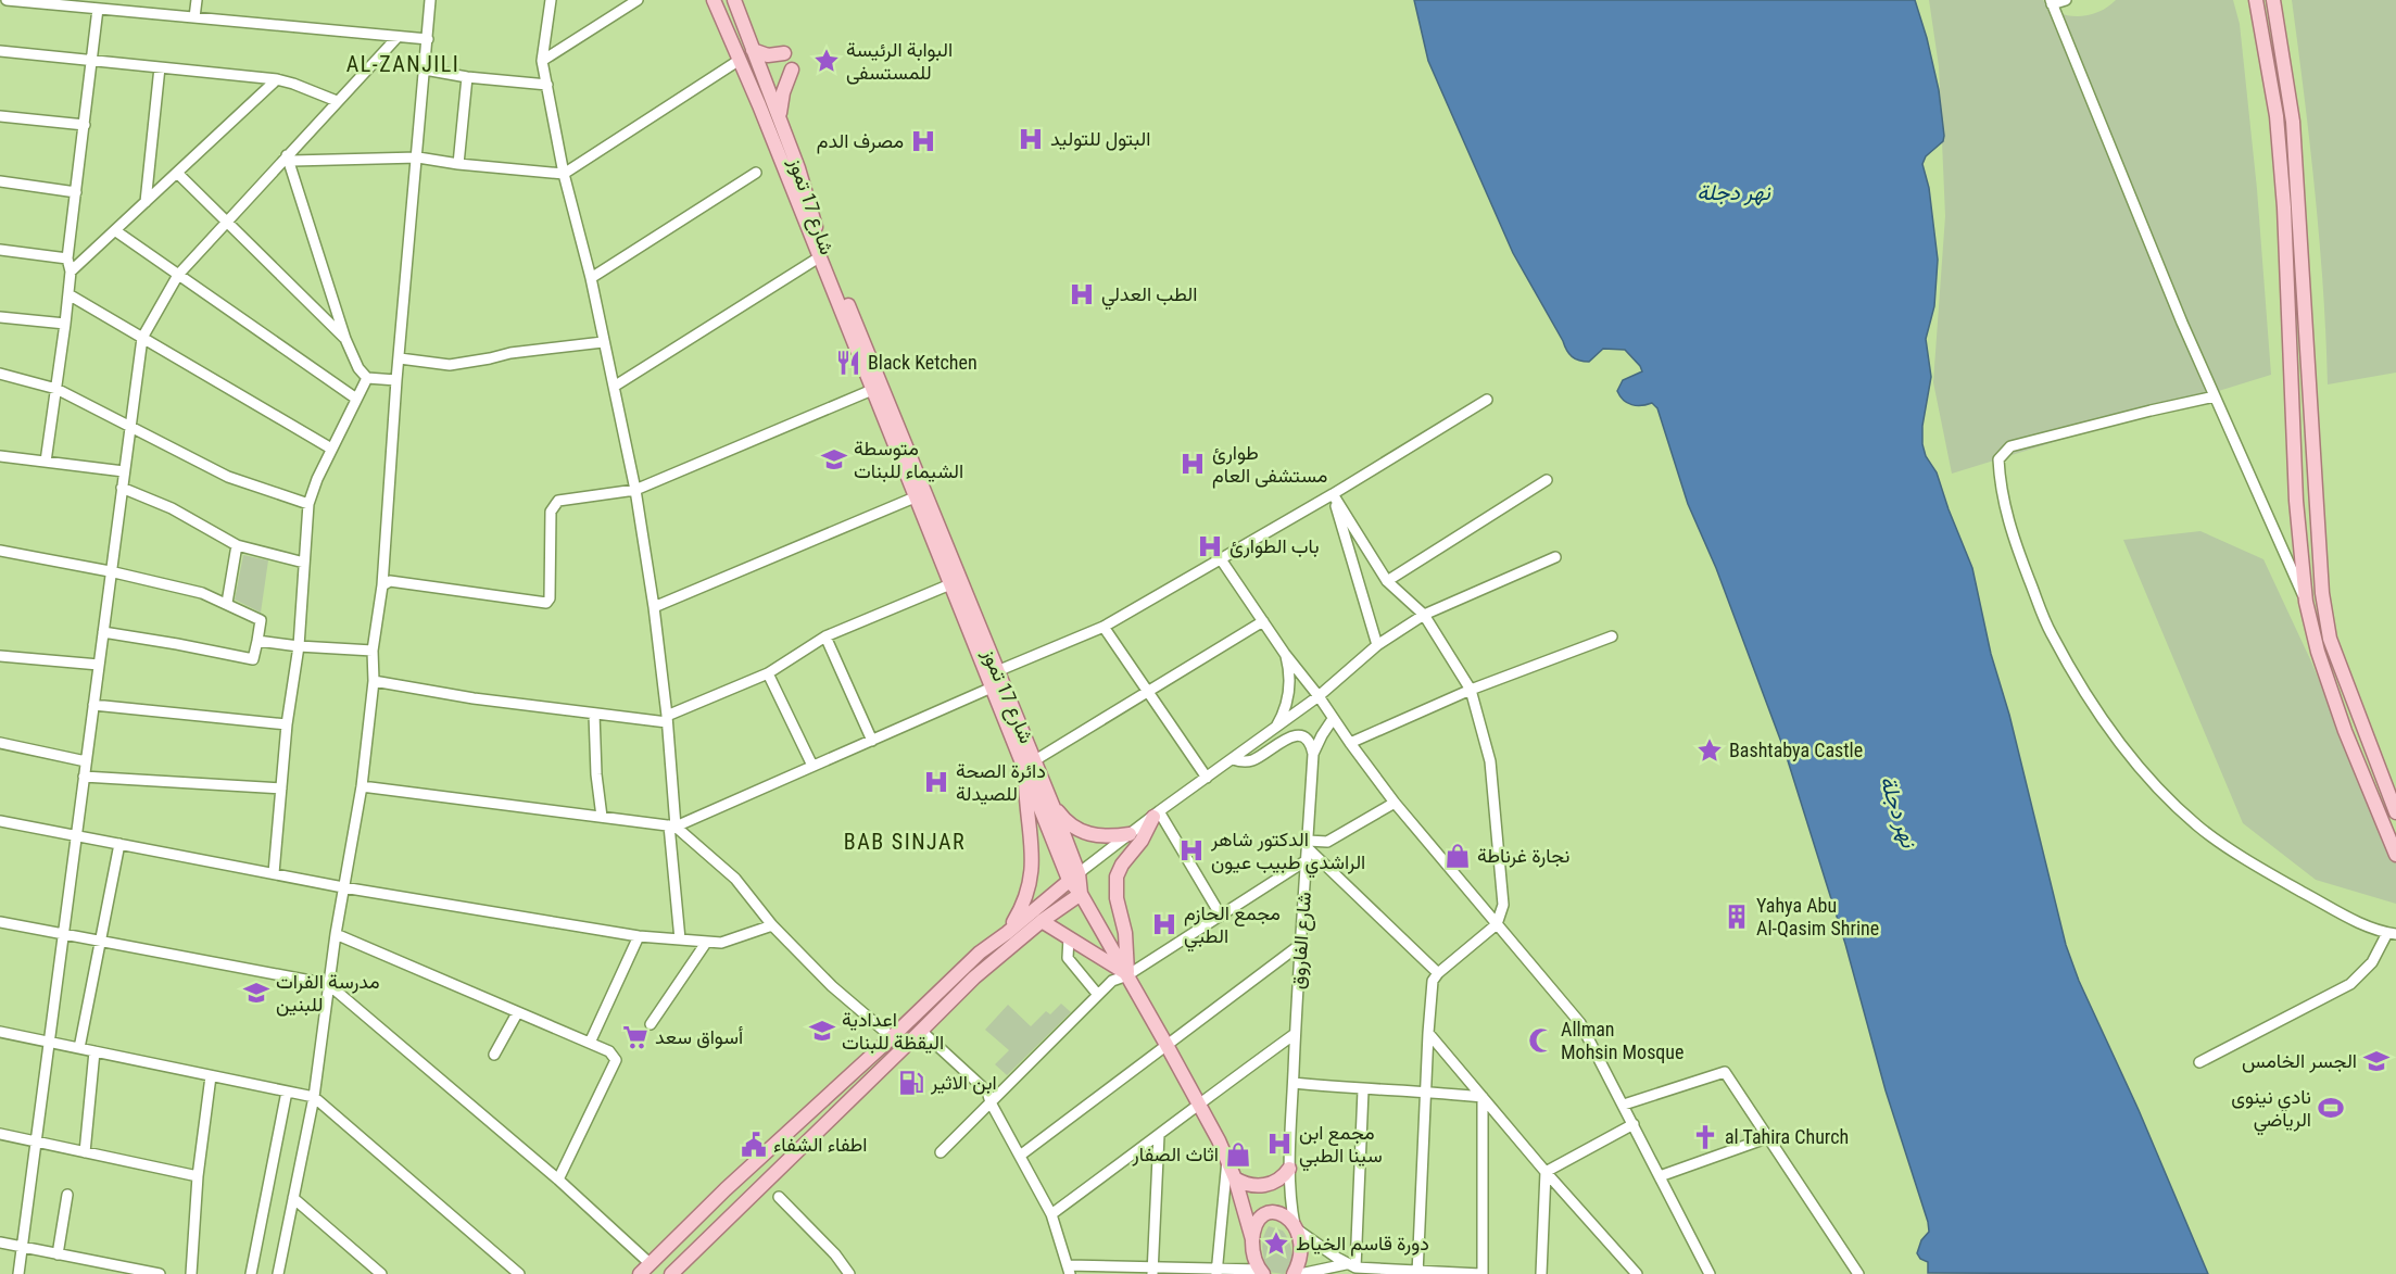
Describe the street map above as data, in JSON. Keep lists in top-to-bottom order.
{
  "streets": {
    "main road": ["شارع 17 تموز", "شارع الفاروق"]
  },
  "districts": ["AL-ZANJILI", "BAB SINJAR"],
  "water": ["نهر دجلة"],
  "places": {
    "place": ["البوابة الرئيسة للمستسفى", "Bashtabya Castle", "دورة قاسم الخياط"],
    "hospital": [
      "البتول للتوليد",
      "مصرف الدم",
      "الطب العدلي",
      "طوارئ مستشفى العام",
      "باب الطوارئ",
      "دائرة الصحة للصيدلة",
      "الدكتور شاهر الراشدي طبيب عيون",
      "مجمع الحازم الطبي",
      "مجمع ابن سينا الطبي"
    ],
    "restaurant": ["Black Ketchen"],
    "school or university": [
      "متوسطة الشيماء للبنات",
      "مدرسة الفرات للبنين",
      "اعدادية اليقظة للبنات",
      "الجسر الخامس"
    ],
    "shop": ["نجارة غرناطة", "اثاث الصفار"],
    "building": ["Yahya Abu Al-Qasim Shrine"],
    "supermarket": ["أسواق سعد"],
    "mosque": ["Allman Mohsin Mosque"],
    "fuel station": ["ابن الاثير"],
    "sports": ["نادي نينوى الرياضي"],
    "church": ["al Tahira Church"],
    "public building": ["اطفاء الشفاء"]
  }
}
